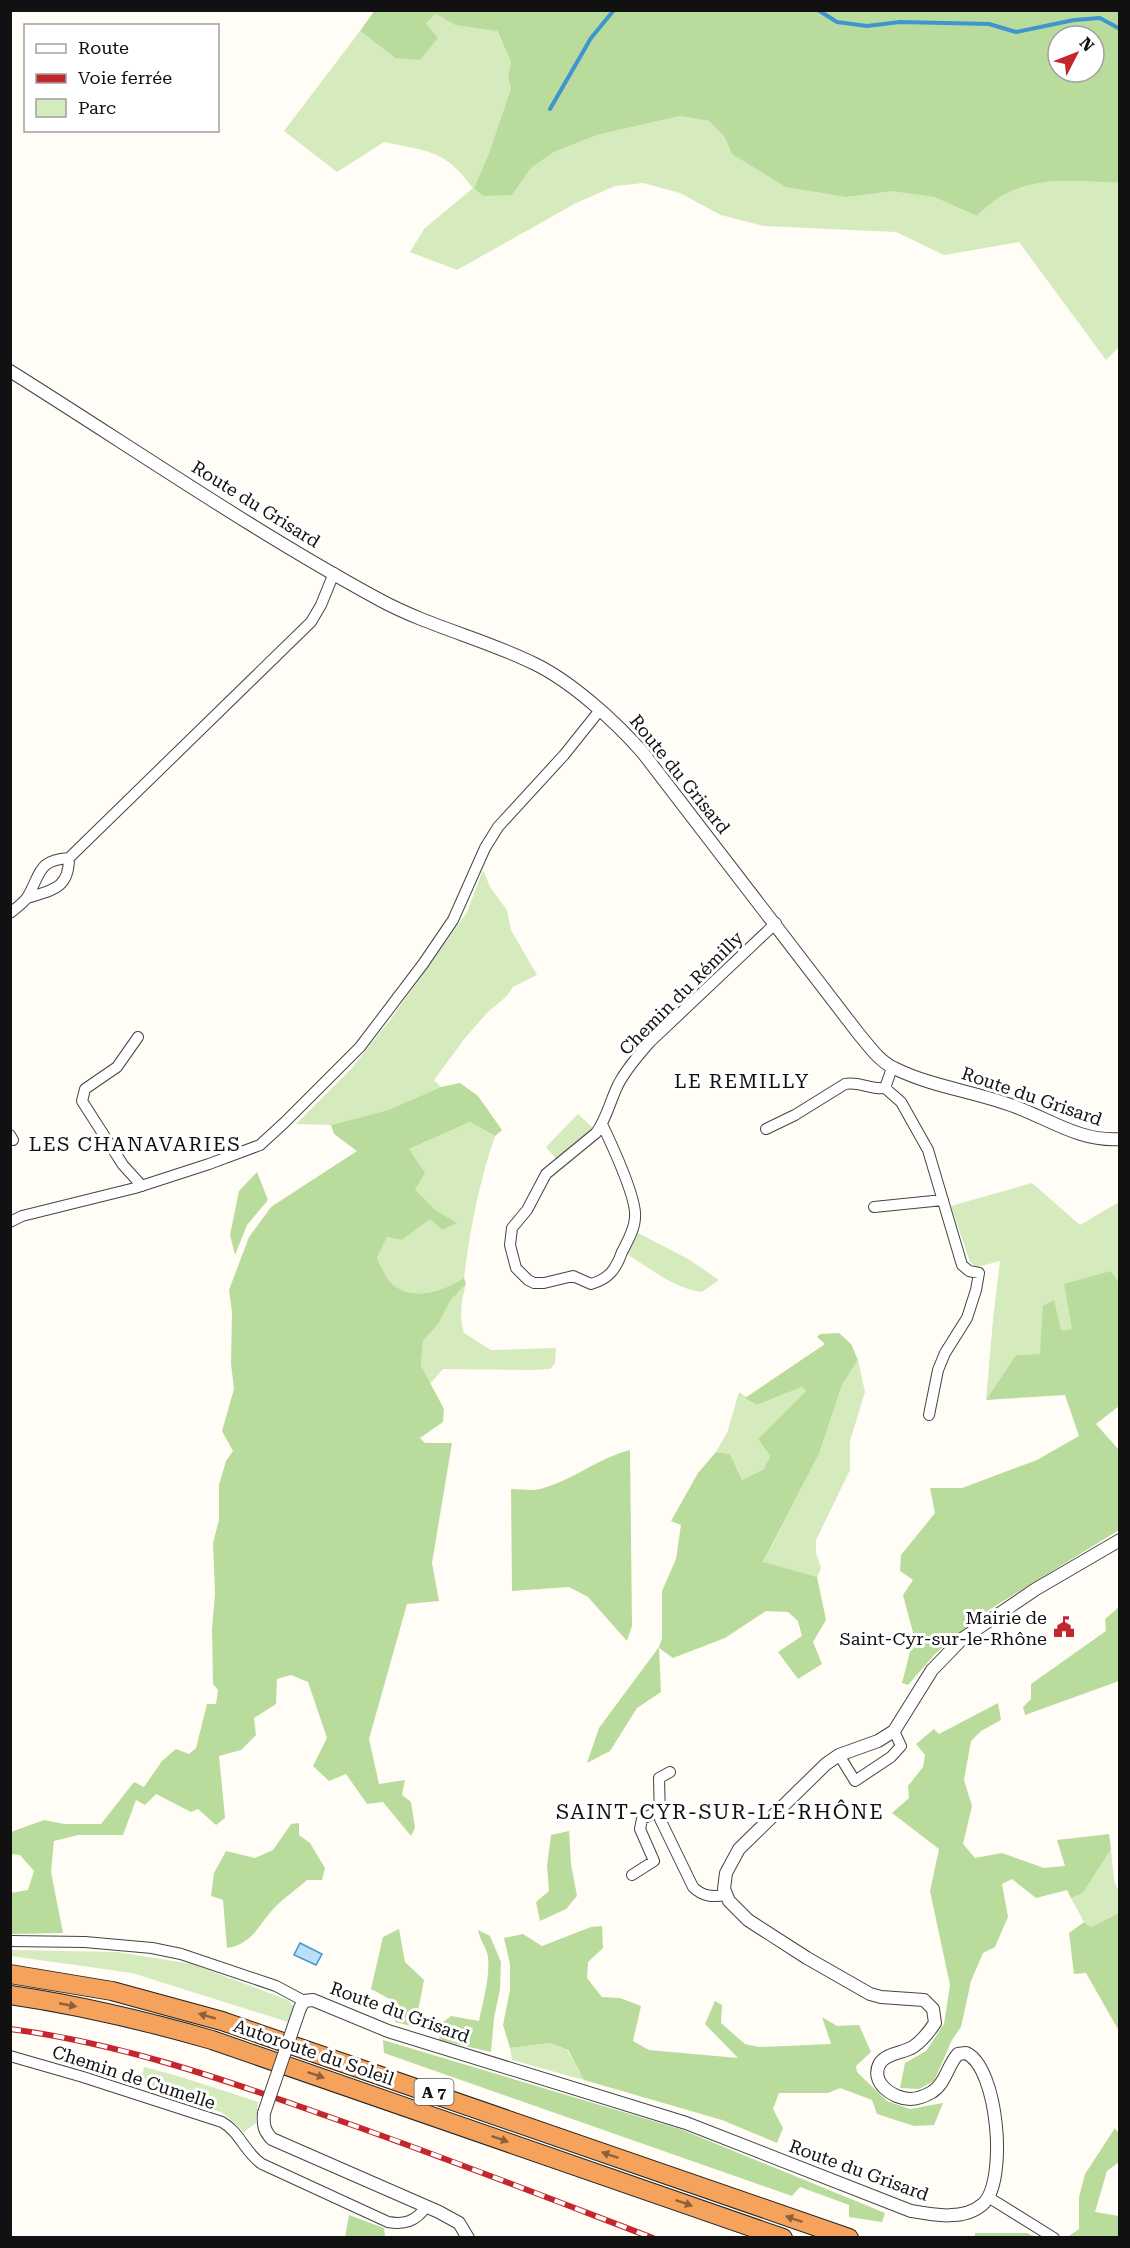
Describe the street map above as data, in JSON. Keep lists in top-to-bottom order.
{
  "streets": {
    "highway": ["Autoroute du Soleil", "A 7"],
    "street": ["Route du Grisard", "Chemin du Rémilly", "Chemin de Cumelle"]
  },
  "crossings": [
    ["Route du Grisard", "Chemin du Rémilly"]
  ],
  "districts": ["LE REMILLY", "LES CHANAVARIES", "SAINT-CYR-SUR-LE-RHÔNE"],
  "places": {
    "public building": ["Mairie de Saint-Cyr-sur-le-Rhône"]
  },
  "legend": ["Route", "Voie ferrée", "Parc"],
  "north": "top right"
}
